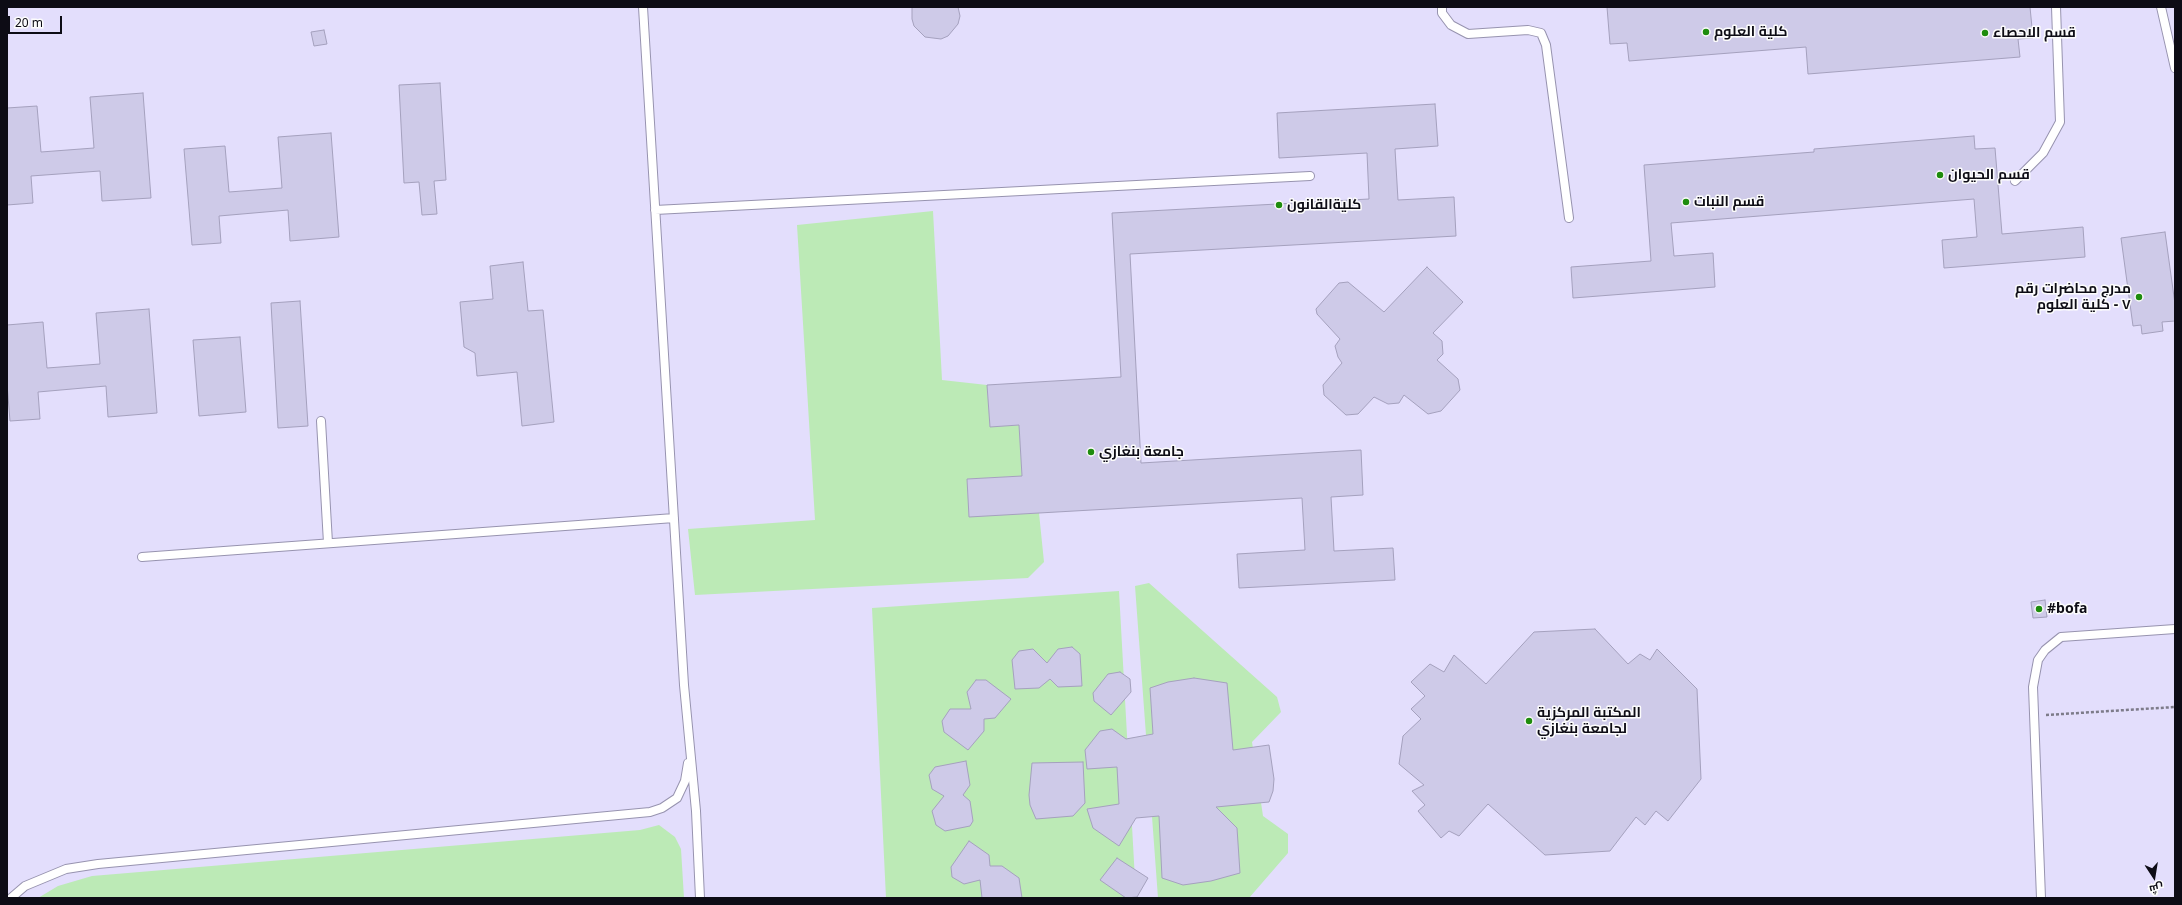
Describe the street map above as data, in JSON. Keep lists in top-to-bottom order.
{
  "places": [
    "كلية العلوم",
    "قسم الاحصاء",
    "قسم الحيوان",
    "قسم النبات",
    "كليةالقانون",
    "مدرج محاضرات رقم ٧ - كلية العلوم",
    "جامعة بنغازي",
    "#bofa",
    "المكتبة المركزية لجامعة بنغازي"
  ],
  "scale_bar": "20 m",
  "north": "bottom"
}
